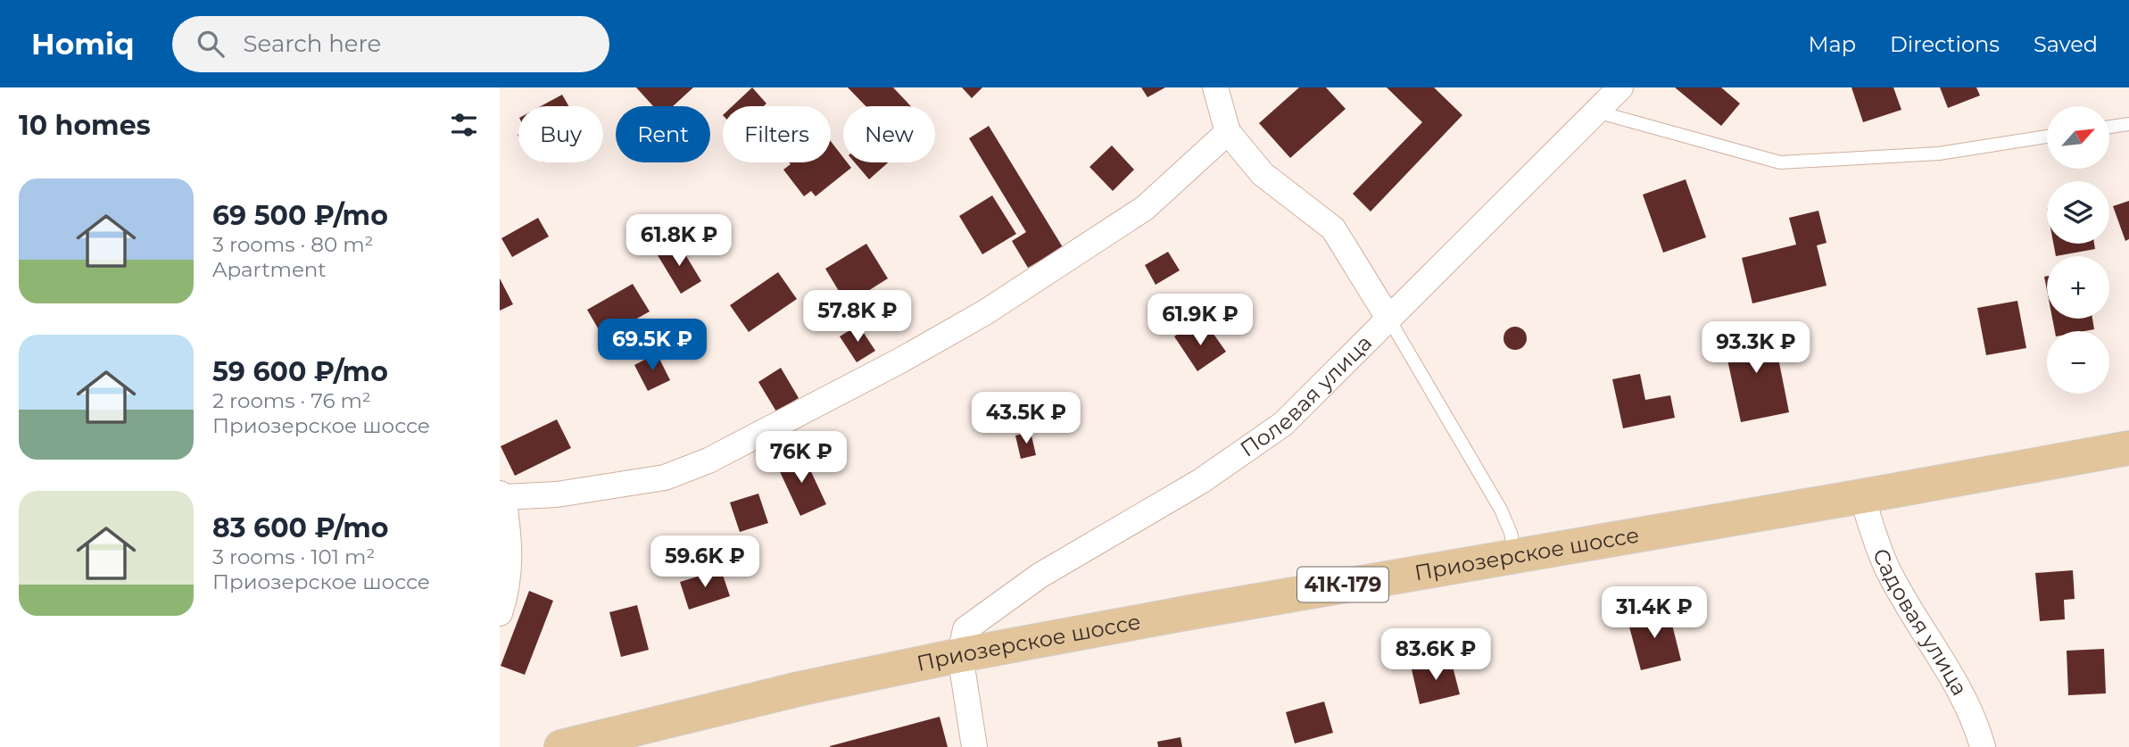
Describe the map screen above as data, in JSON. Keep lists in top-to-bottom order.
{
  "streets": {
    "main road": ["Приозерское шоссе", "41К-179"],
    "street": ["Полевая улица", "Садовая улица"]
  },
  "crossings": [
    ["Полевая улица", "Приозерское шоссе"],
    ["Приозерское шоссе", "Садовая улица"]
  ],
  "north": "top right",
  "page": {
    "header": "Homiq",
    "search": "Search here",
    "nav": ["Map", "Directions", "Saved"],
    "heading": "10 homes",
    "map_buttons": ["+", "−"],
    "chip": [
      "Buy",
      "Rent",
      "Filters",
      "New"
    ],
    "list": [
      {
        "name": "69 500 ₽/mo",
        "note": "3 rooms · 80 m² · Apartment"
      },
      {
        "name": "59 600 ₽/mo",
        "note": "2 rooms · 76 m² · Приозерское шоссе"
      },
      {
        "name": "83 600 ₽/mo",
        "note": "3 rooms · 101 m² · Приозерское шоссе"
      }
    ],
    "price": [
      "61.8K ₽",
      "57.8K ₽",
      "61.9K ₽",
      "69.5K ₽",
      "93.3K ₽",
      "43.5K ₽",
      "76K ₽",
      "59.6K ₽",
      "31.4K ₽",
      "83.6K ₽"
    ]
  }
}
